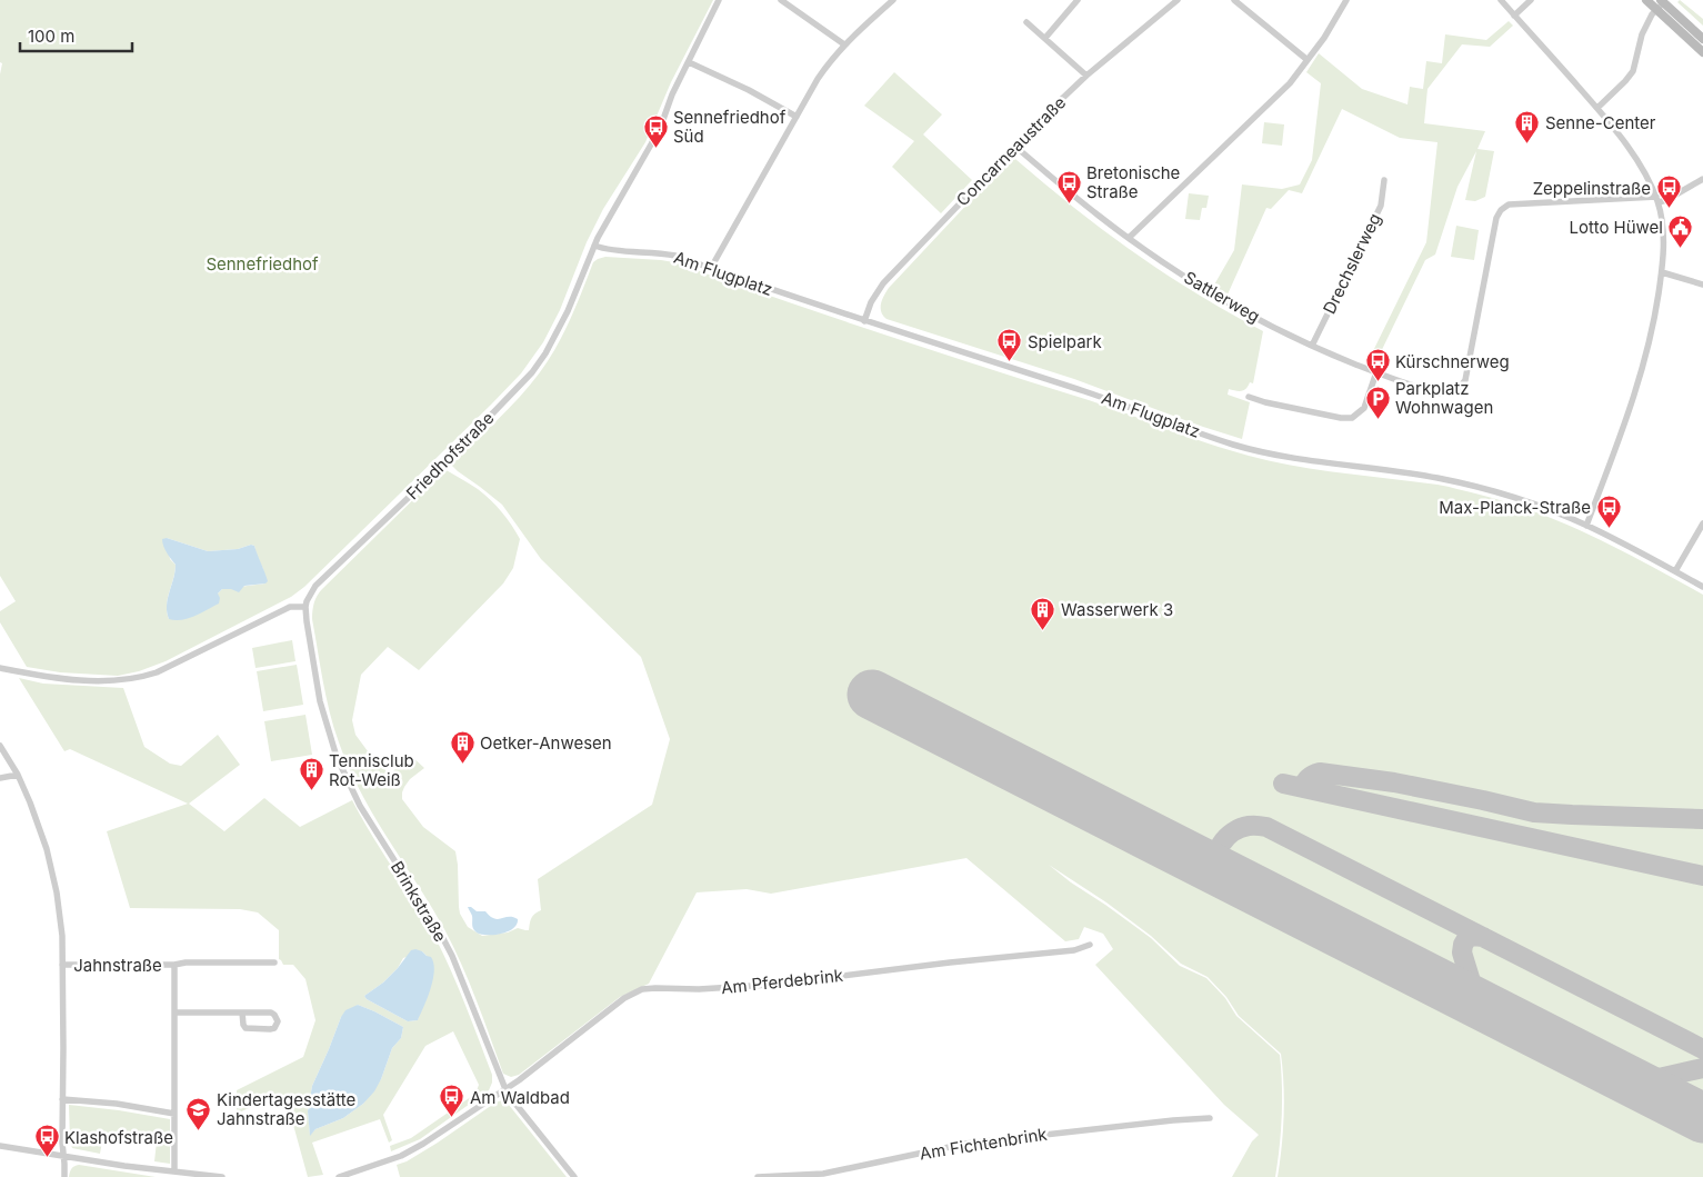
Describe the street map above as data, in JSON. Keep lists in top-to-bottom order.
{
  "streets": {
    "street": [
      "Concarneaustraße",
      "Drechslerweg",
      "Am Flugplatz",
      "Sattlerweg",
      "Friedhofstraße",
      "Brinkstraße",
      "Jahnstraße",
      "Am Pferdebrink",
      "Am Fichtenbrink"
    ]
  },
  "crossings": [
    ["Concarneaustraße", "Am Flugplatz"],
    ["Concarneaustraße", "Sattlerweg"],
    ["Drechslerweg", "Sattlerweg"],
    ["Am Flugplatz", "Friedhofstraße"],
    ["Friedhofstraße", "Brinkstraße"],
    ["Brinkstraße", "Am Pferdebrink"]
  ],
  "parks": ["Sennefriedhof"],
  "places": {
    "building": [
      "Senne-Center",
      "Wasserwerk 3",
      "Oetker-Anwesen",
      "Tennisclub Rot-Weiß"
    ],
    "bus stop": [
      "Sennefriedhof Süd",
      "Bretonische Straße",
      "Zeppelinstraße",
      "Spielpark",
      "Kürschnerweg",
      "Max-Planck-Straße",
      "Am Waldbad",
      "Klashofstraße"
    ],
    "public building": ["Lotto Hüwel"],
    "parking": ["Parkplatz Wohnwagen"],
    "school or university": ["Kindertagesstätte Jahnstraße"]
  },
  "scale_bar": "100 m"
}
